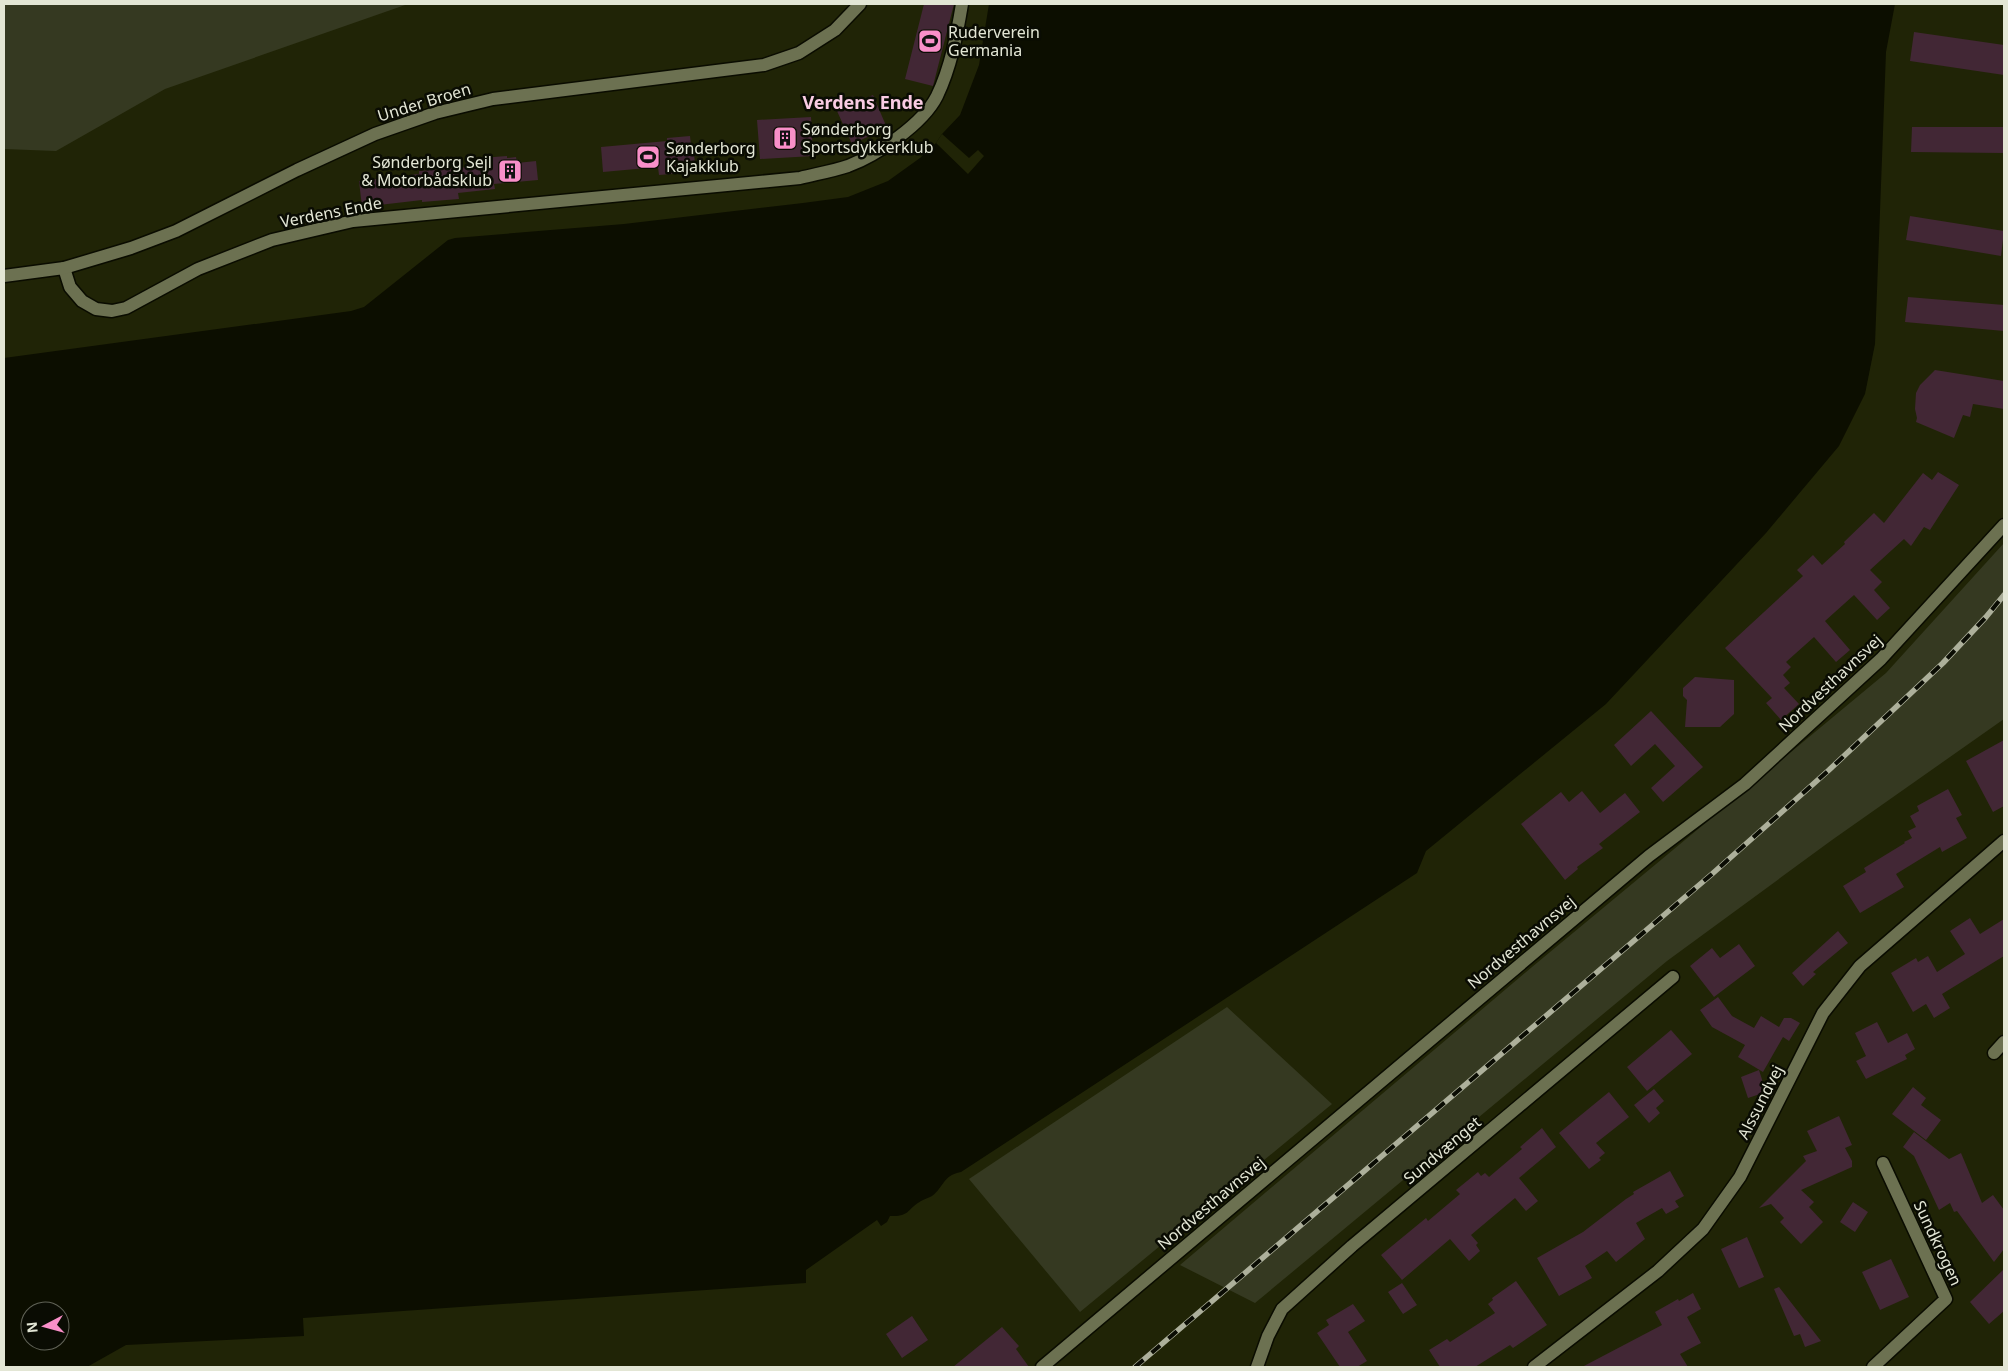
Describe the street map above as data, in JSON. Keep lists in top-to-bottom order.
{
  "streets": {
    "street": [
      "Under Broen",
      "Verdens Ende",
      "Nordvesthavnsvej",
      "Alssundvej",
      "Sundvænget",
      "Sundkrogen"
    ]
  },
  "crossings": [
    ["Under Broen", "Verdens Ende"]
  ],
  "districts": ["Verdens Ende"],
  "places": {
    "sports": ["Ruderverein Germania", "Sønderborg Kajakklub"],
    "building": ["Sønderborg Sportsdykkerklub", "Sønderborg Sejl & Motorbådsklub"]
  },
  "north": "left"
}
